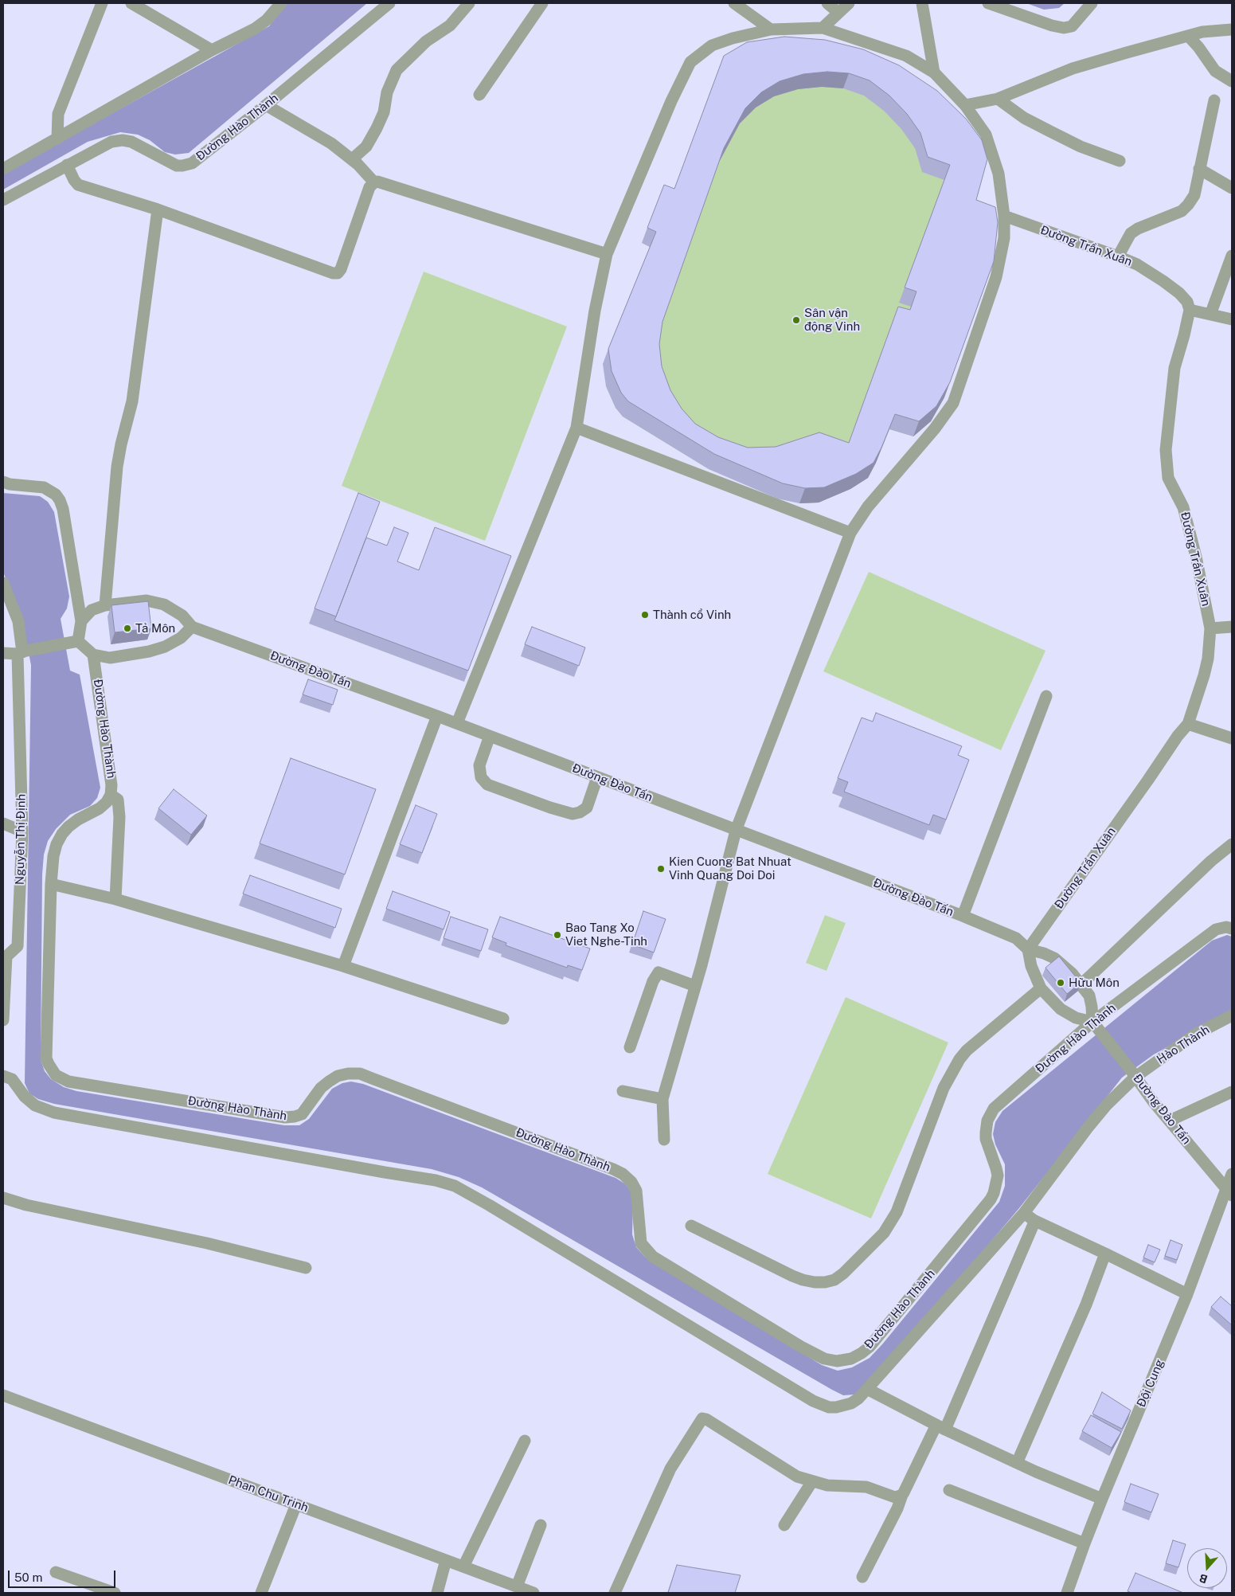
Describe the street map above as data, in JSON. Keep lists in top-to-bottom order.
{
  "streets": {
    "street": [
      "Đường Hào Thành",
      "Đường Trần Xuân",
      "Đường Đào Tấn",
      "Nguyễn Thị Định",
      "Hào Thành",
      "Đội Cung",
      "Phan Chu Trinh"
    ]
  },
  "crossings": [
    ["Đường Hào Thành", "Đường Đào Tấn"],
    ["Đường Trần Xuân", "Đường Đào Tấn"],
    ["Đường Đào Tấn", "Hào Thành"],
    ["Đường Đào Tấn", "Đội Cung"]
  ],
  "places": [
    "Sân vận động Vinh",
    "Thành cổ Vinh",
    "Tả Môn",
    "Kien Cuong Bat Nhuat Vinh Quang Doi Doi",
    "Bao Tang Xo Viet Nghe-Tinh",
    "Hữu Môn"
  ],
  "scale_bar": "50 m",
  "north": "bottom"
}
